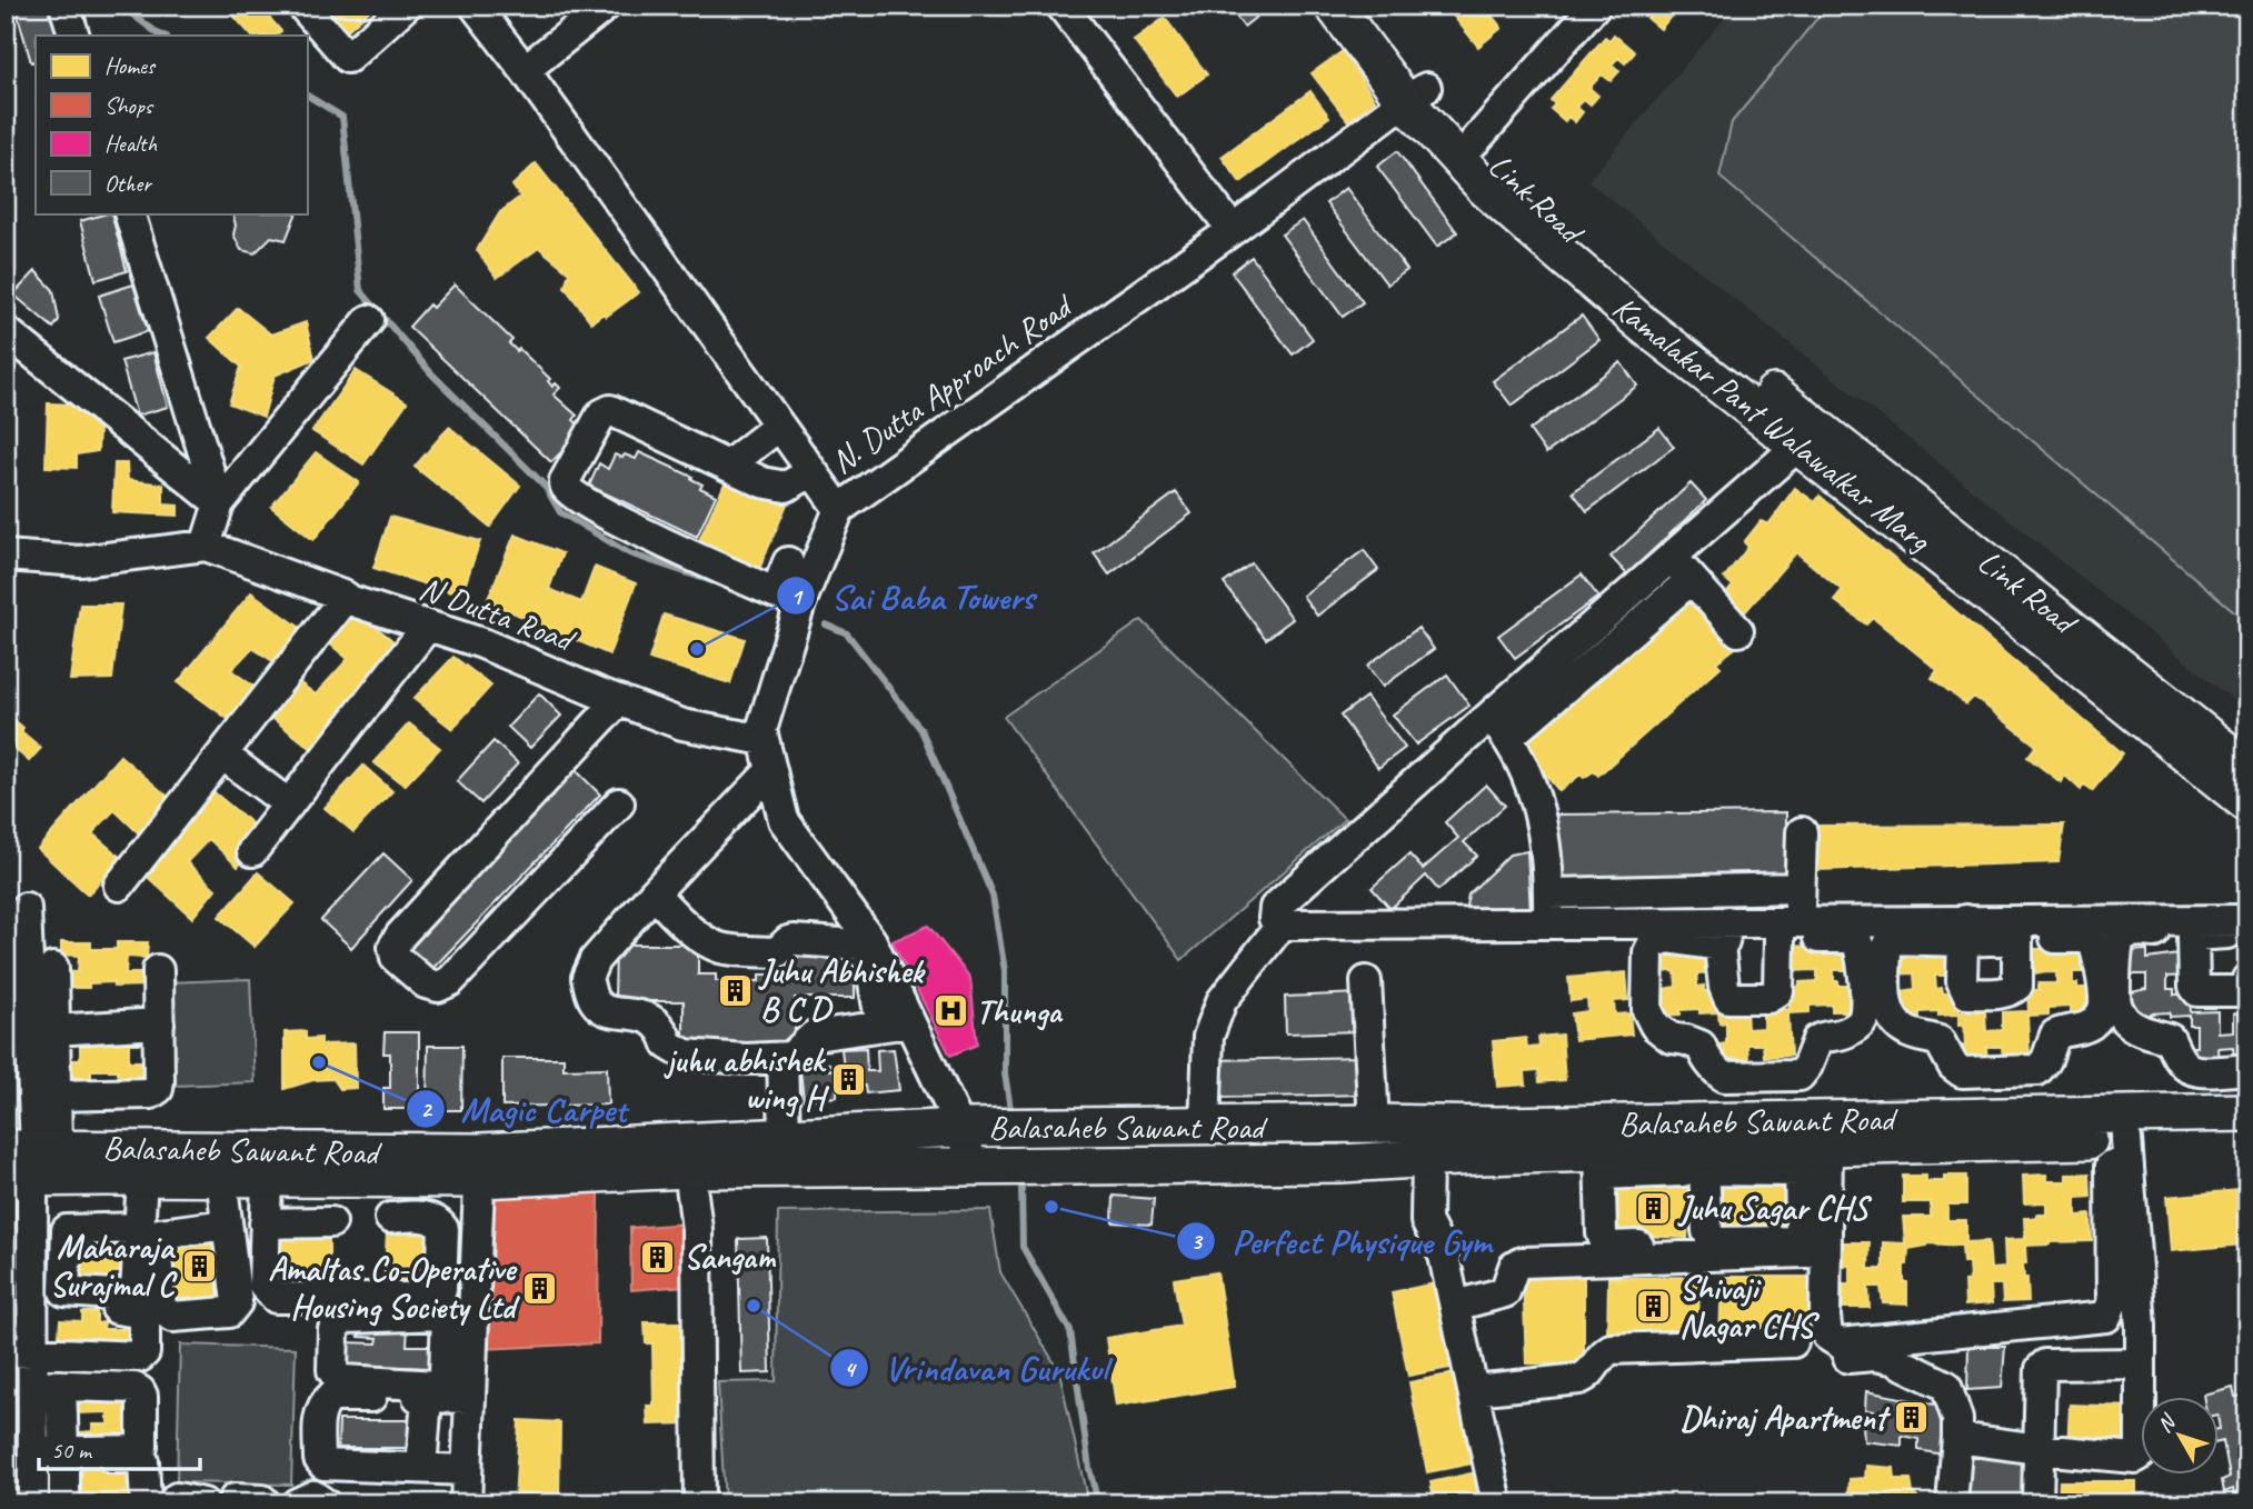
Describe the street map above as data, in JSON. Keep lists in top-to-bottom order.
{
  "streets": {
    "main road": ["Link Road", "Kamalakar Pant Walawalkar Marg", "Balasaheb Sawant Road"],
    "street": ["N. Dutta Approach Road", "N Dutta Road"]
  },
  "crossings": [
    ["Link Road", "N. Dutta Approach Road"],
    ["Link Road", "Kamalakar Pant Walawalkar Marg"],
    ["N. Dutta Approach Road", "Kamalakar Pant Walawalkar Marg"],
    ["N. Dutta Approach Road", "N Dutta Road"],
    ["N. Dutta Approach Road", "Balasaheb Sawant Road"]
  ],
  "places": {
    "other": [
      "Sai Baba Towers",
      "Magic Carpet",
      "Perfect Physique Gym",
      "Vrindavan Gurukul"
    ],
    "building": [
      "Juhu Abhishek B C D",
      "juhu abhishek wing H",
      "Juhu Sagar CHS",
      "Sangam",
      "Maharaja Surajmal C",
      "Amaltas Co-Operative Housing Society Ltd",
      "Shivaji Nagar CHS",
      "Dhiraj Apartment"
    ],
    "hospital": ["Thunga"]
  },
  "legend": [
    "Homes",
    "Shops",
    "Health",
    "Other"
  ],
  "scale_bar": "50 m",
  "north": "top left"
}
